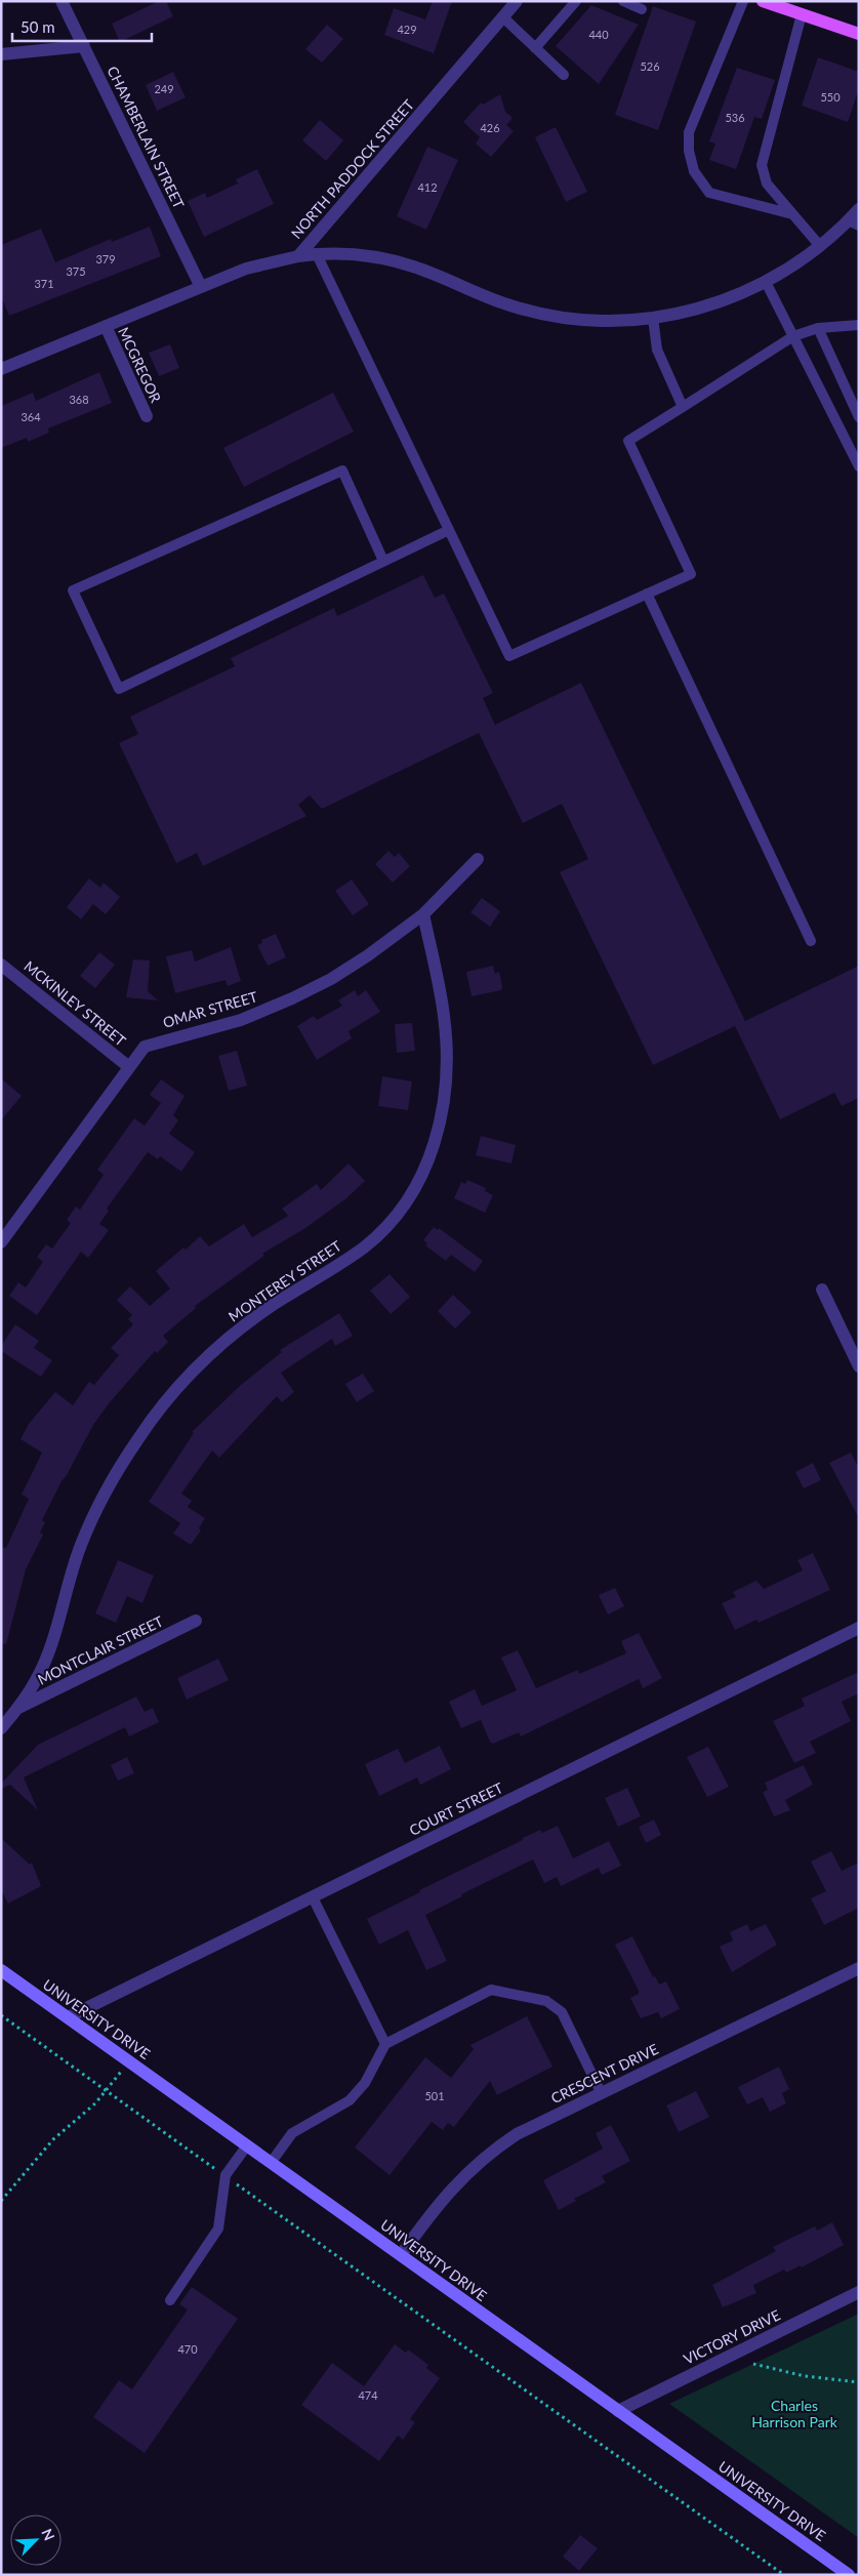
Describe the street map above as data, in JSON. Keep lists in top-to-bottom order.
{
  "streets": {
    "main road": ["UNIVERSITY DRIVE"],
    "street": [
      "CHAMBERLAIN STREET",
      "NORTH PADDOCK STREET",
      "MCGREGOR",
      "MCKINLEY STREET",
      "OMAR STREET",
      "MONTEREY STREET",
      "MONTCLAIR STREET",
      "COURT STREET",
      "CRESCENT DRIVE",
      "VICTORY DRIVE"
    ]
  },
  "crossings": [
    ["CHAMBERLAIN STREET", "NORTH PADDOCK STREET"],
    ["NORTH PADDOCK STREET", "MCGREGOR"],
    ["MCKINLEY STREET", "OMAR STREET"],
    ["OMAR STREET", "MONTEREY STREET"],
    ["MONTEREY STREET", "MONTCLAIR STREET"],
    ["COURT STREET", "UNIVERSITY DRIVE"],
    ["UNIVERSITY DRIVE", "CRESCENT DRIVE"],
    ["UNIVERSITY DRIVE", "VICTORY DRIVE"]
  ],
  "parks": ["Charles Harrison Park"],
  "house_numbers": [
    "429",
    "440",
    "526",
    "249",
    "550",
    "536",
    "426",
    "412",
    "379",
    "375",
    "371",
    "368",
    "364",
    "501",
    "470",
    "474"
  ],
  "scale_bar": "50 m",
  "north": "top right"
}
